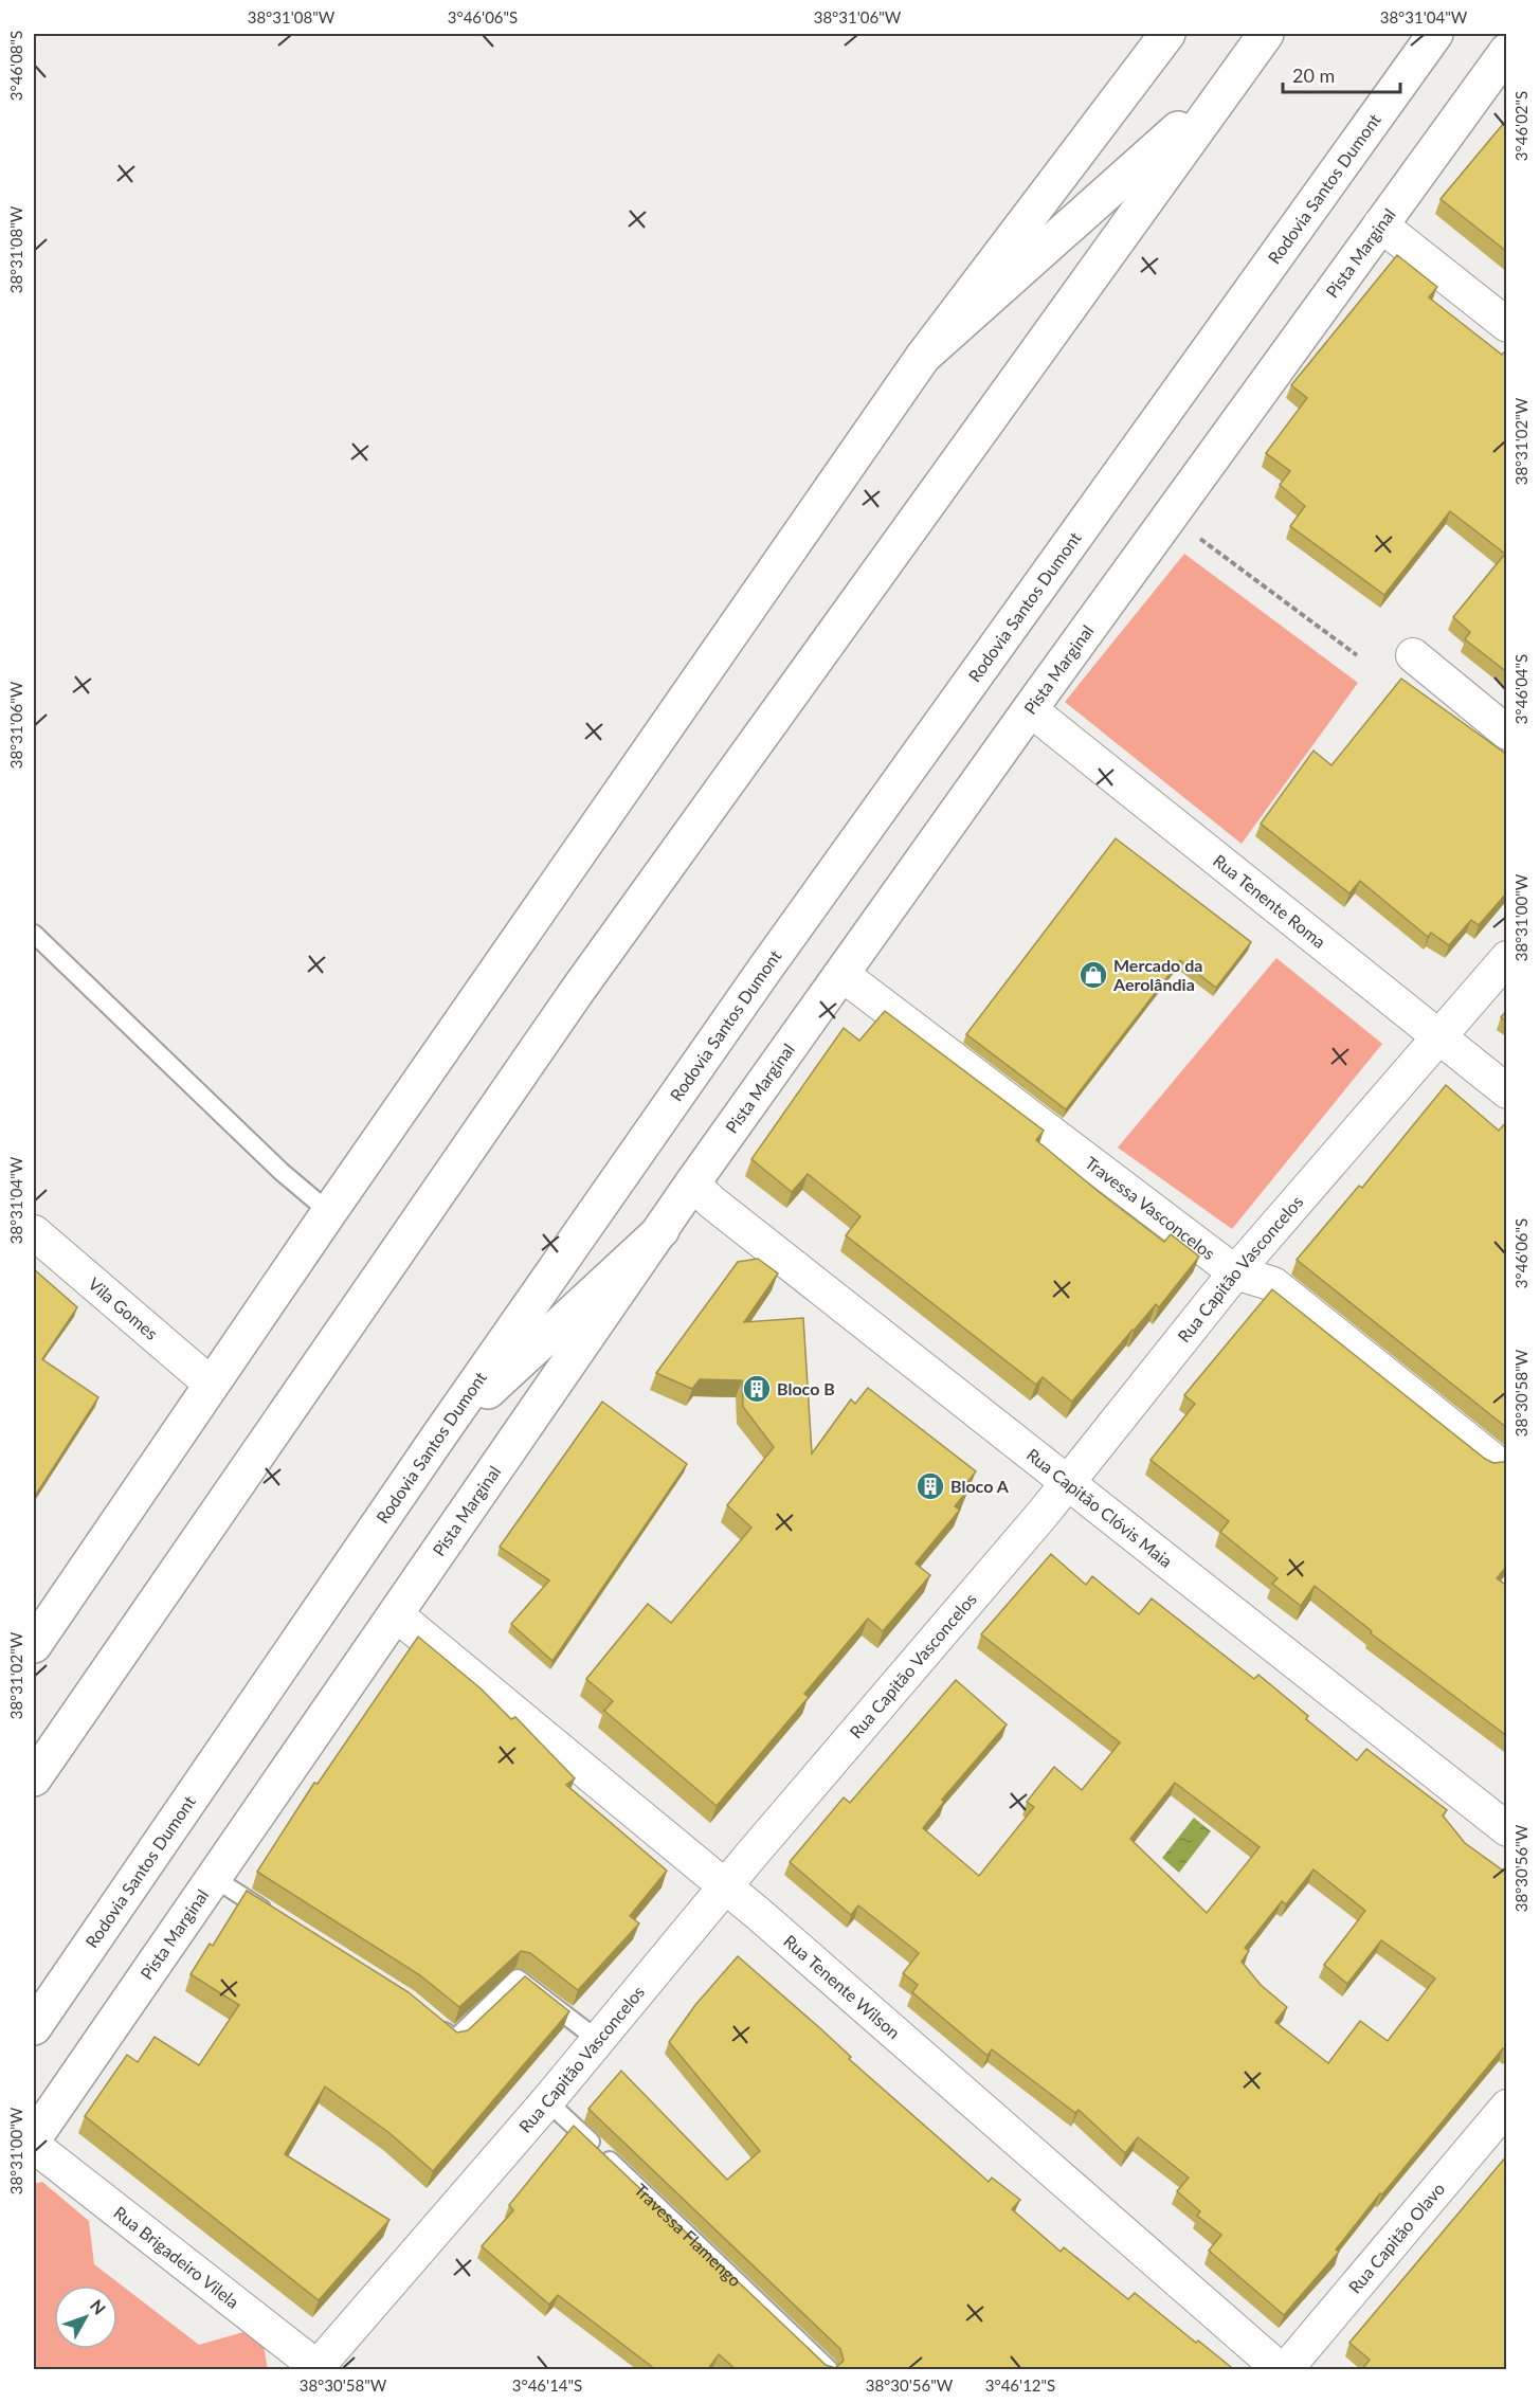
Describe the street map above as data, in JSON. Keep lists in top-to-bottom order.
{
  "streets": {
    "main road": ["Rodovia Santos Dumont", "Pista Marginal"],
    "street": [
      "Rua Tenente Roma",
      "Travessa Vasconcelos",
      "Rua Capitão Vasconcelos",
      "Vila Gomes",
      "Rua Capitão Clóvis Maia",
      "Rua Tenente Wilson",
      "Rua Capitão Olavo",
      "Rua Brigadeiro Vilela"
    ],
    "lane": ["Travessa Flamengo"]
  },
  "crossings": [
    ["Pista Marginal", "Rua Tenente Roma"],
    ["Pista Marginal", "Travessa Vasconcelos"],
    ["Pista Marginal", "Rua Capitão Clóvis Maia"],
    ["Pista Marginal", "Rua Tenente Wilson"],
    ["Rua Tenente Roma", "Rua Capitão Vasconcelos"],
    ["Travessa Vasconcelos", "Rua Capitão Vasconcelos"],
    ["Rua Capitão Vasconcelos", "Rua Capitão Clóvis Maia"],
    ["Rua Capitão Vasconcelos", "Rua Tenente Wilson"],
    ["Rua Capitão Vasconcelos", "Travessa Flamengo"],
    ["Rua Capitão Vasconcelos", "Rua Brigadeiro Vilela"]
  ],
  "places": {
    "shop": ["Mercado da Aerolândia"],
    "building": ["Bloco B", "Bloco A"]
  },
  "scale_bar": "20 m",
  "north": "top right",
  "coordinates": [
    "38°31'08\"W",
    "3°46'06\"S",
    "38°31'06\"W",
    "38°31'04\"W",
    "3°46'08\"S",
    "3°46'02\"S",
    "38°31'02\"W",
    "3°46'04\"S",
    "38°31'00\"W",
    "38°30'58\"W",
    "38°30'56\"W",
    "3°46'14\"S",
    "3°46'12\"S"
  ]
}
